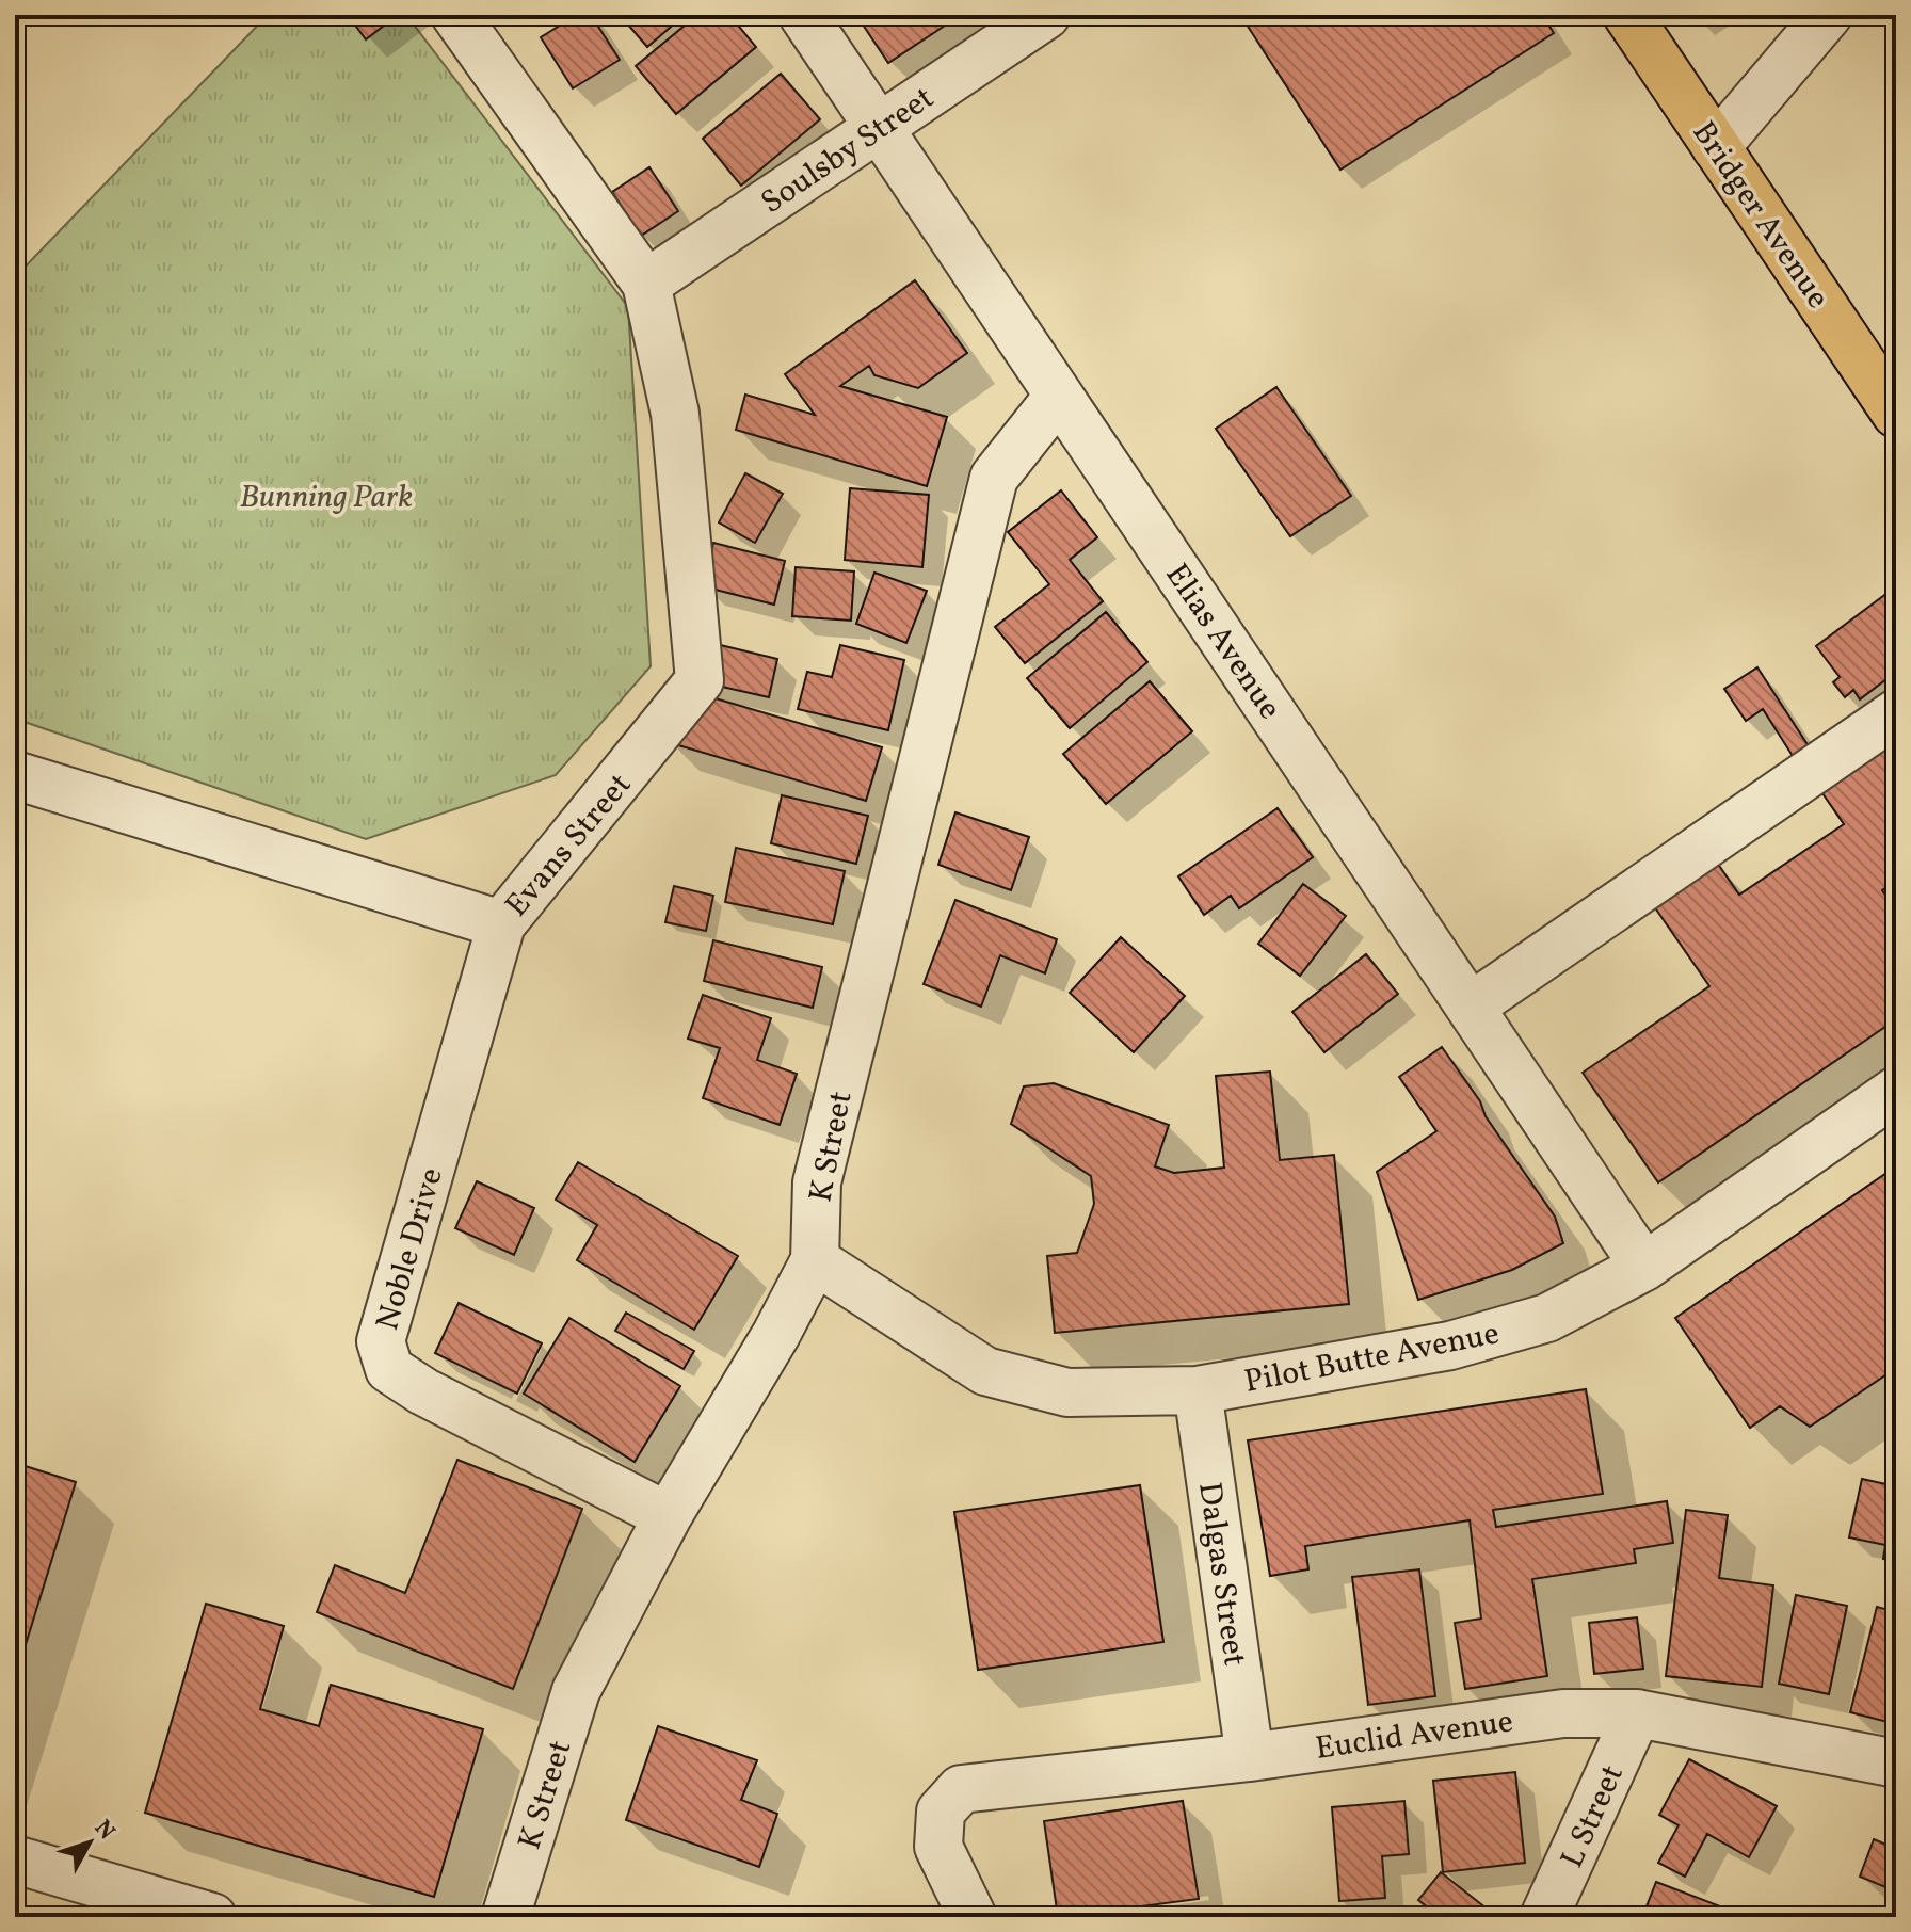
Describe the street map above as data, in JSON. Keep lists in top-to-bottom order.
{
  "streets": {
    "main road": ["Bridger Avenue"],
    "street": [
      "Soulsby Street",
      "Elias Avenue",
      "Evans Street",
      "K Street",
      "Noble Drive",
      "Pilot Butte Avenue",
      "Dalgas Street",
      "Euclid Avenue",
      "L Street"
    ]
  },
  "crossings": [
    ["Soulsby Street", "Elias Avenue"],
    ["Soulsby Street", "Evans Street"],
    ["Elias Avenue", "K Street"],
    ["Elias Avenue", "Pilot Butte Avenue"],
    ["Evans Street", "Noble Drive"],
    ["K Street", "Noble Drive"],
    ["K Street", "Pilot Butte Avenue"],
    ["Pilot Butte Avenue", "Dalgas Street"],
    ["Dalgas Street", "Euclid Avenue"],
    ["Euclid Avenue", "L Street"]
  ],
  "parks": ["Bunning Park"],
  "north": "top right"
}
